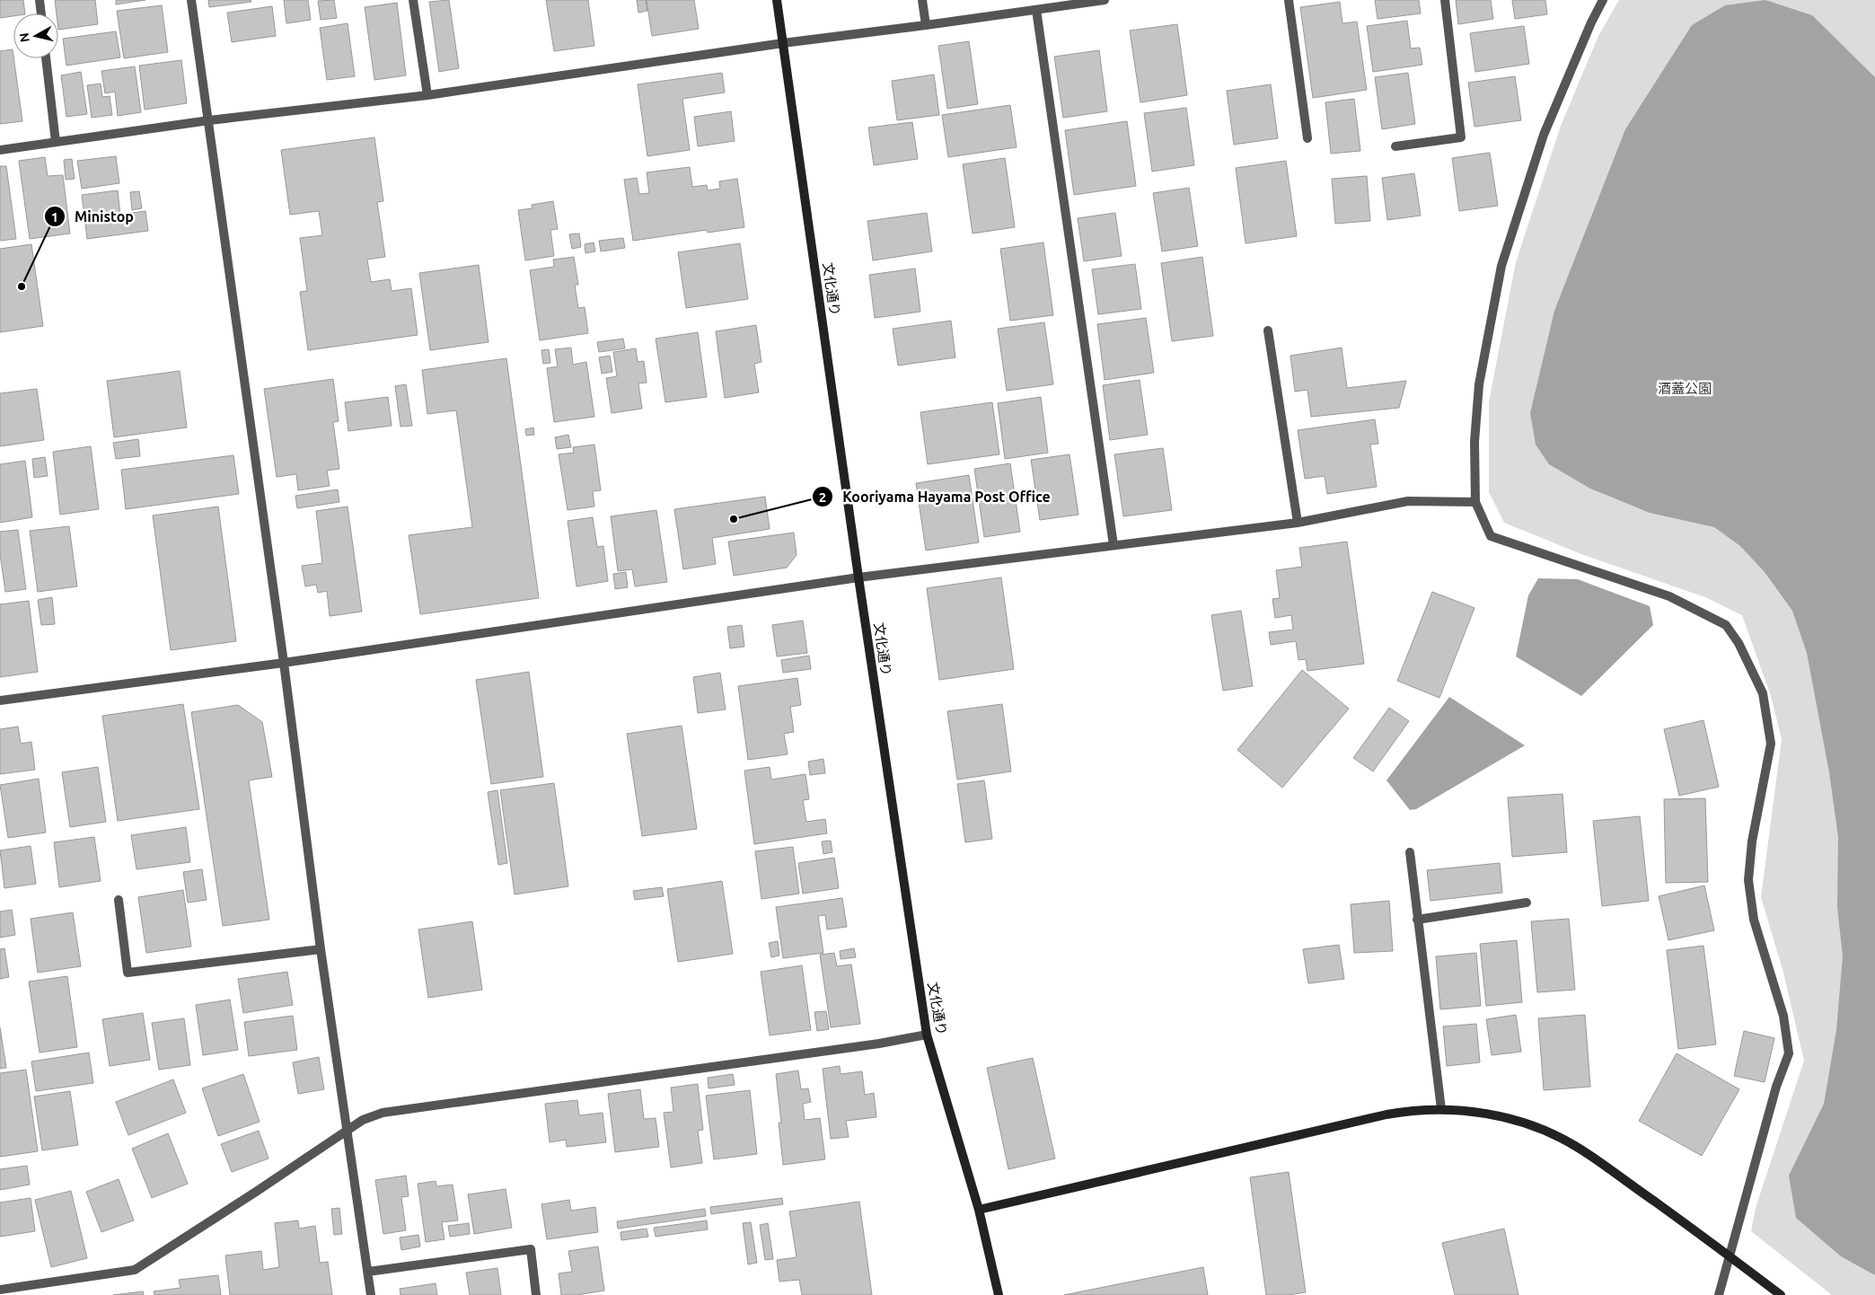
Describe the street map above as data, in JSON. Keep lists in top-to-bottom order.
{
  "streets": {
    "street": ["文化通り"]
  },
  "parks": ["酒蓋公園"],
  "places": ["Ministop", "Kooriyama Hayama Post Office"],
  "north": "left"
}
